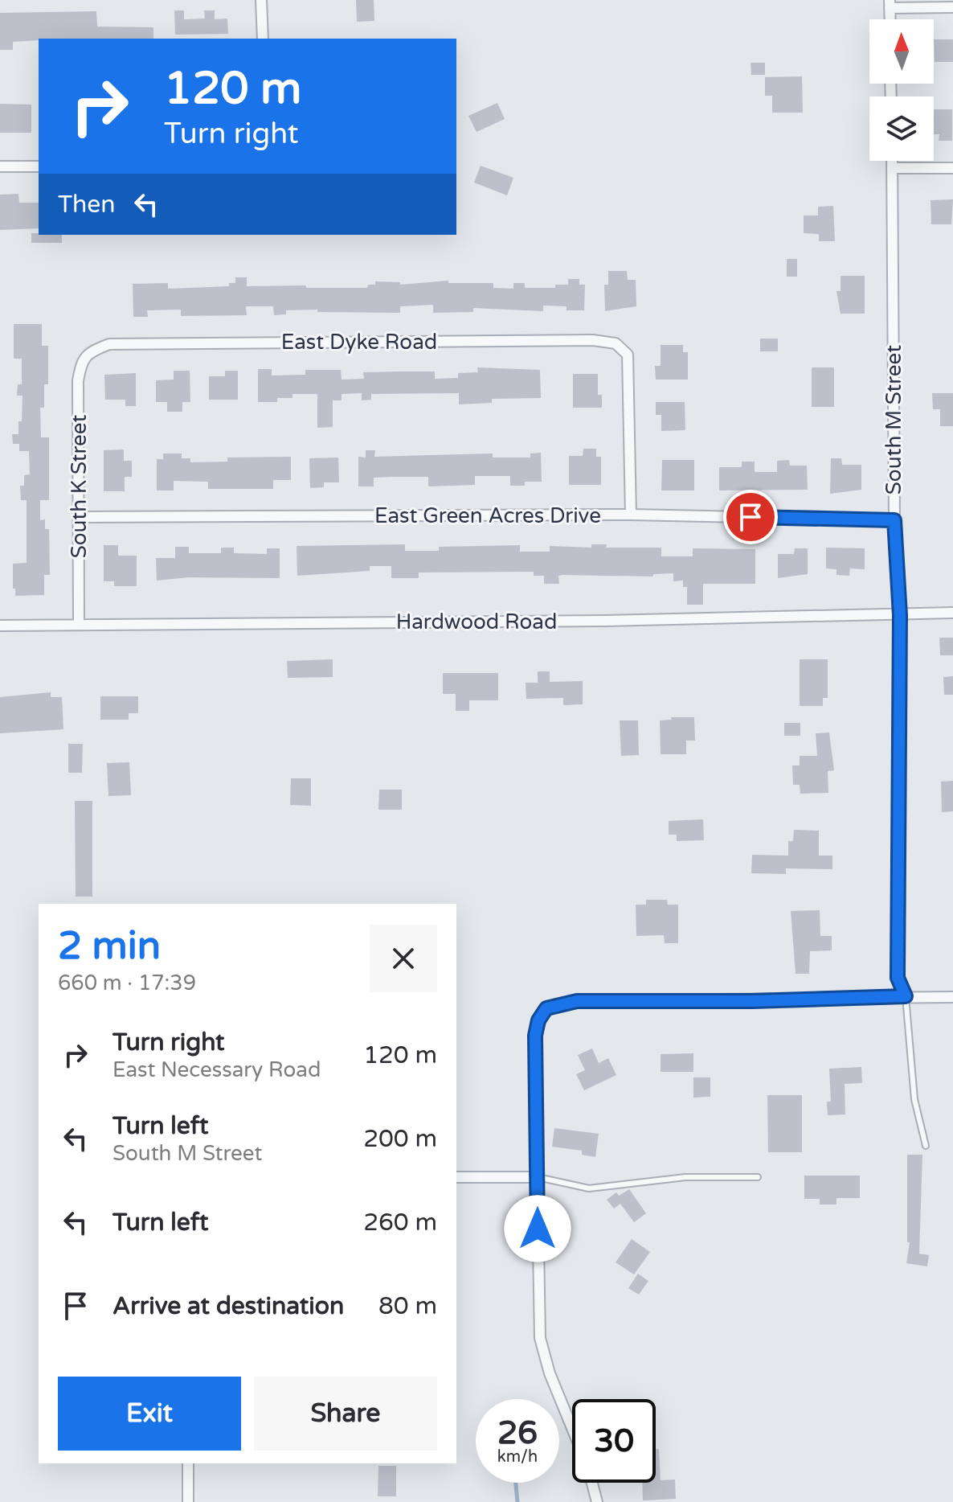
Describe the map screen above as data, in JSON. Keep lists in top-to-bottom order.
{
  "streets": {
    "street": [
      "East Dyke Road",
      "South M Street",
      "South K Street",
      "East Green Acres Drive",
      "Hardwood Road"
    ]
  },
  "crossings": [
    ["East Dyke Road", "South K Street"],
    ["East Dyke Road", "East Green Acres Drive"],
    ["South M Street", "East Green Acres Drive"],
    ["South M Street", "Hardwood Road"],
    ["South K Street", "East Green Acres Drive"],
    ["South K Street", "Hardwood Road"]
  ],
  "north": "top",
  "page": {
    "turn": ["120 m", "Turn right"],
    "then": "Then",
    "heading": ["2 min", "660 m · 17:39"],
    "list": [
      {
        "name": "Turn right",
        "note": "East Necessary Road",
        "value": "120 m"
      },
      {
        "name": "Turn left",
        "note": "South M Street",
        "value": "200 m"
      },
      {
        "name": "Turn left",
        "value": "260 m"
      },
      {
        "name": "Arrive at destination",
        "value": "80 m"
      }
    ],
    "buttons": ["Exit", "Share"],
    "speed": "26 km/h",
    "limit": "30"
  }
}
